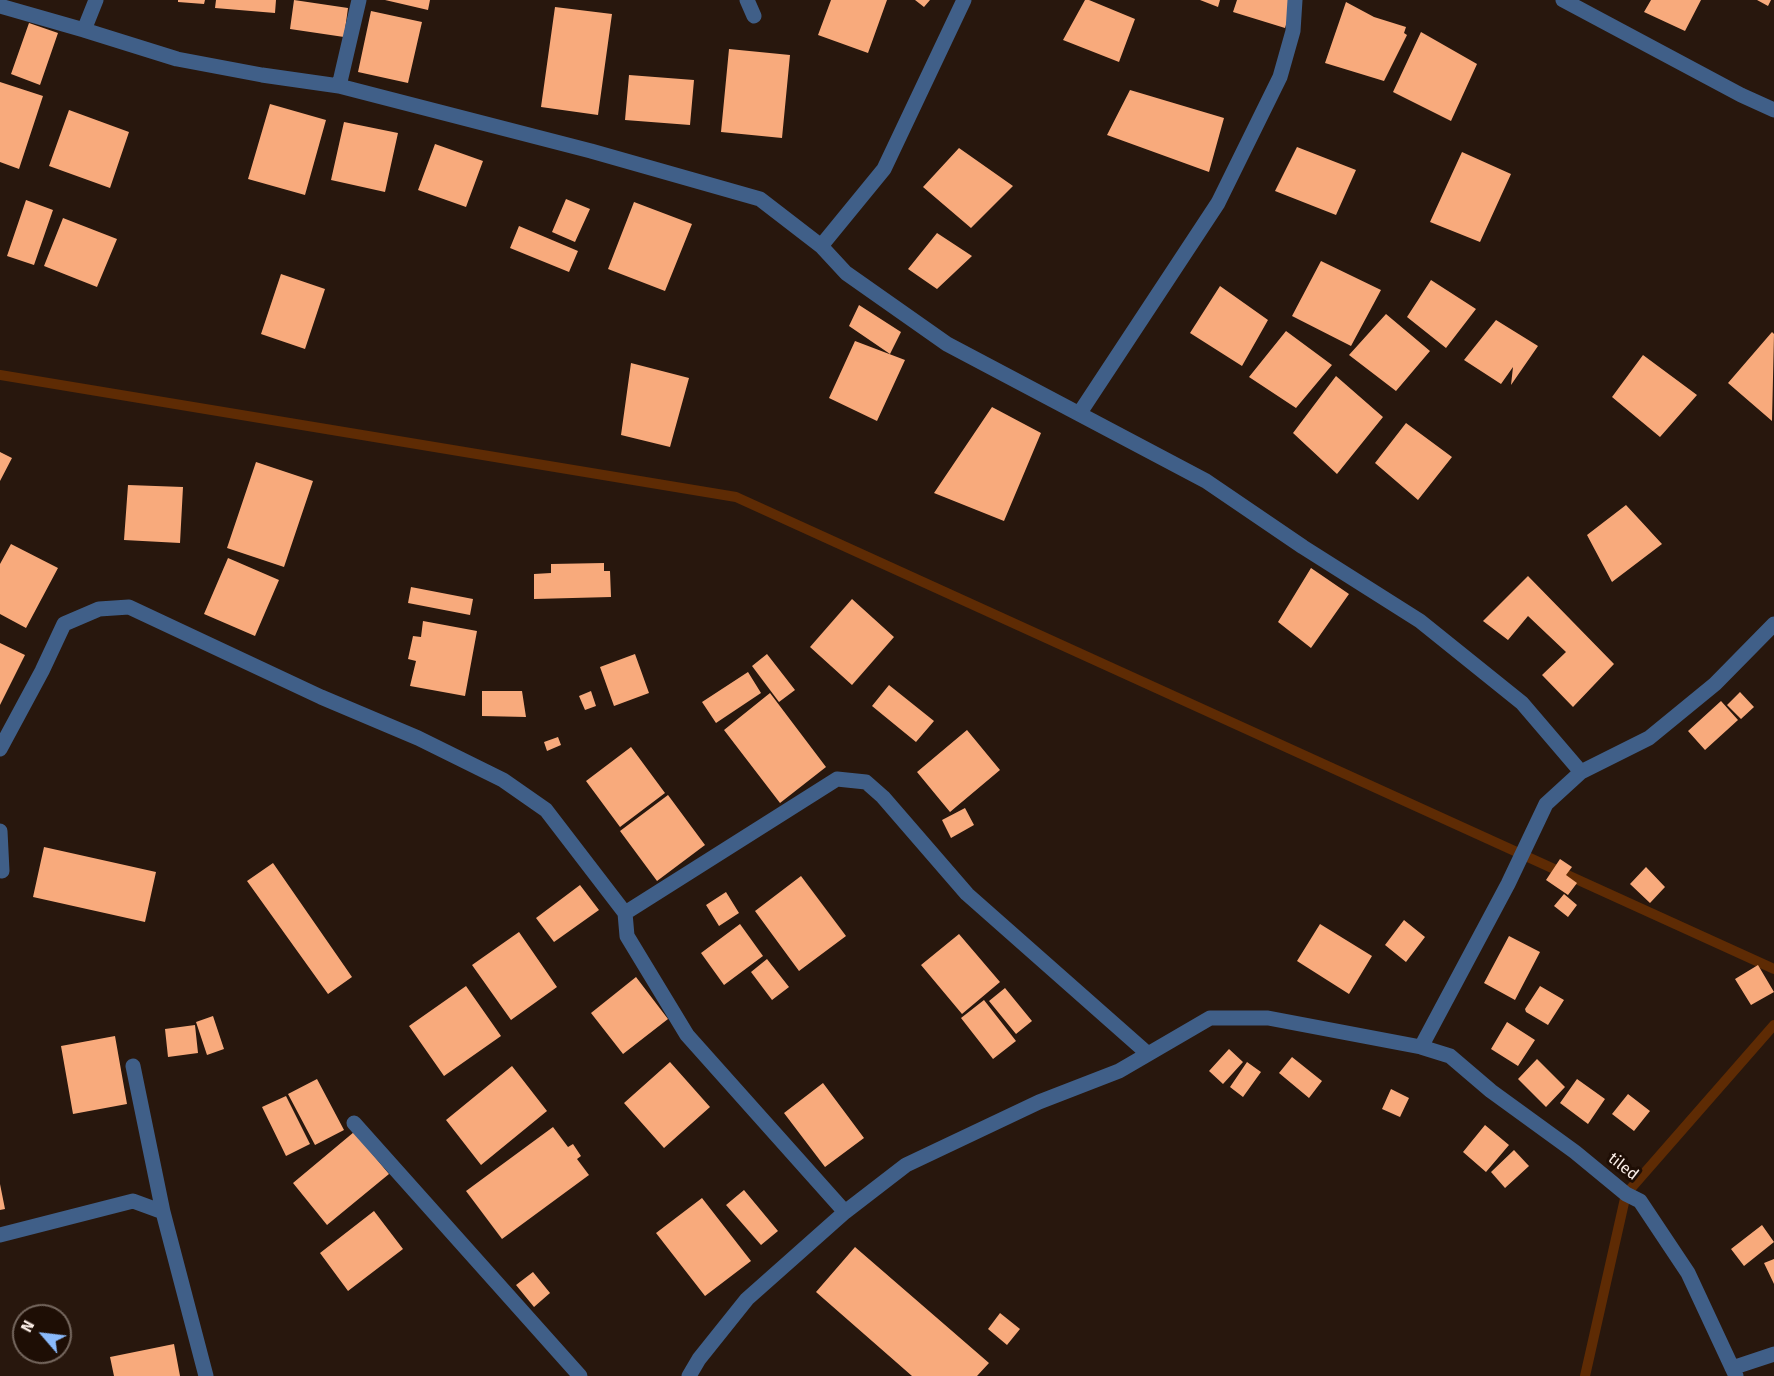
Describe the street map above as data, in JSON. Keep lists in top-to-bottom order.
{
  "streets": {
    "street": ["tiled"]
  },
  "north": "top left"
}
